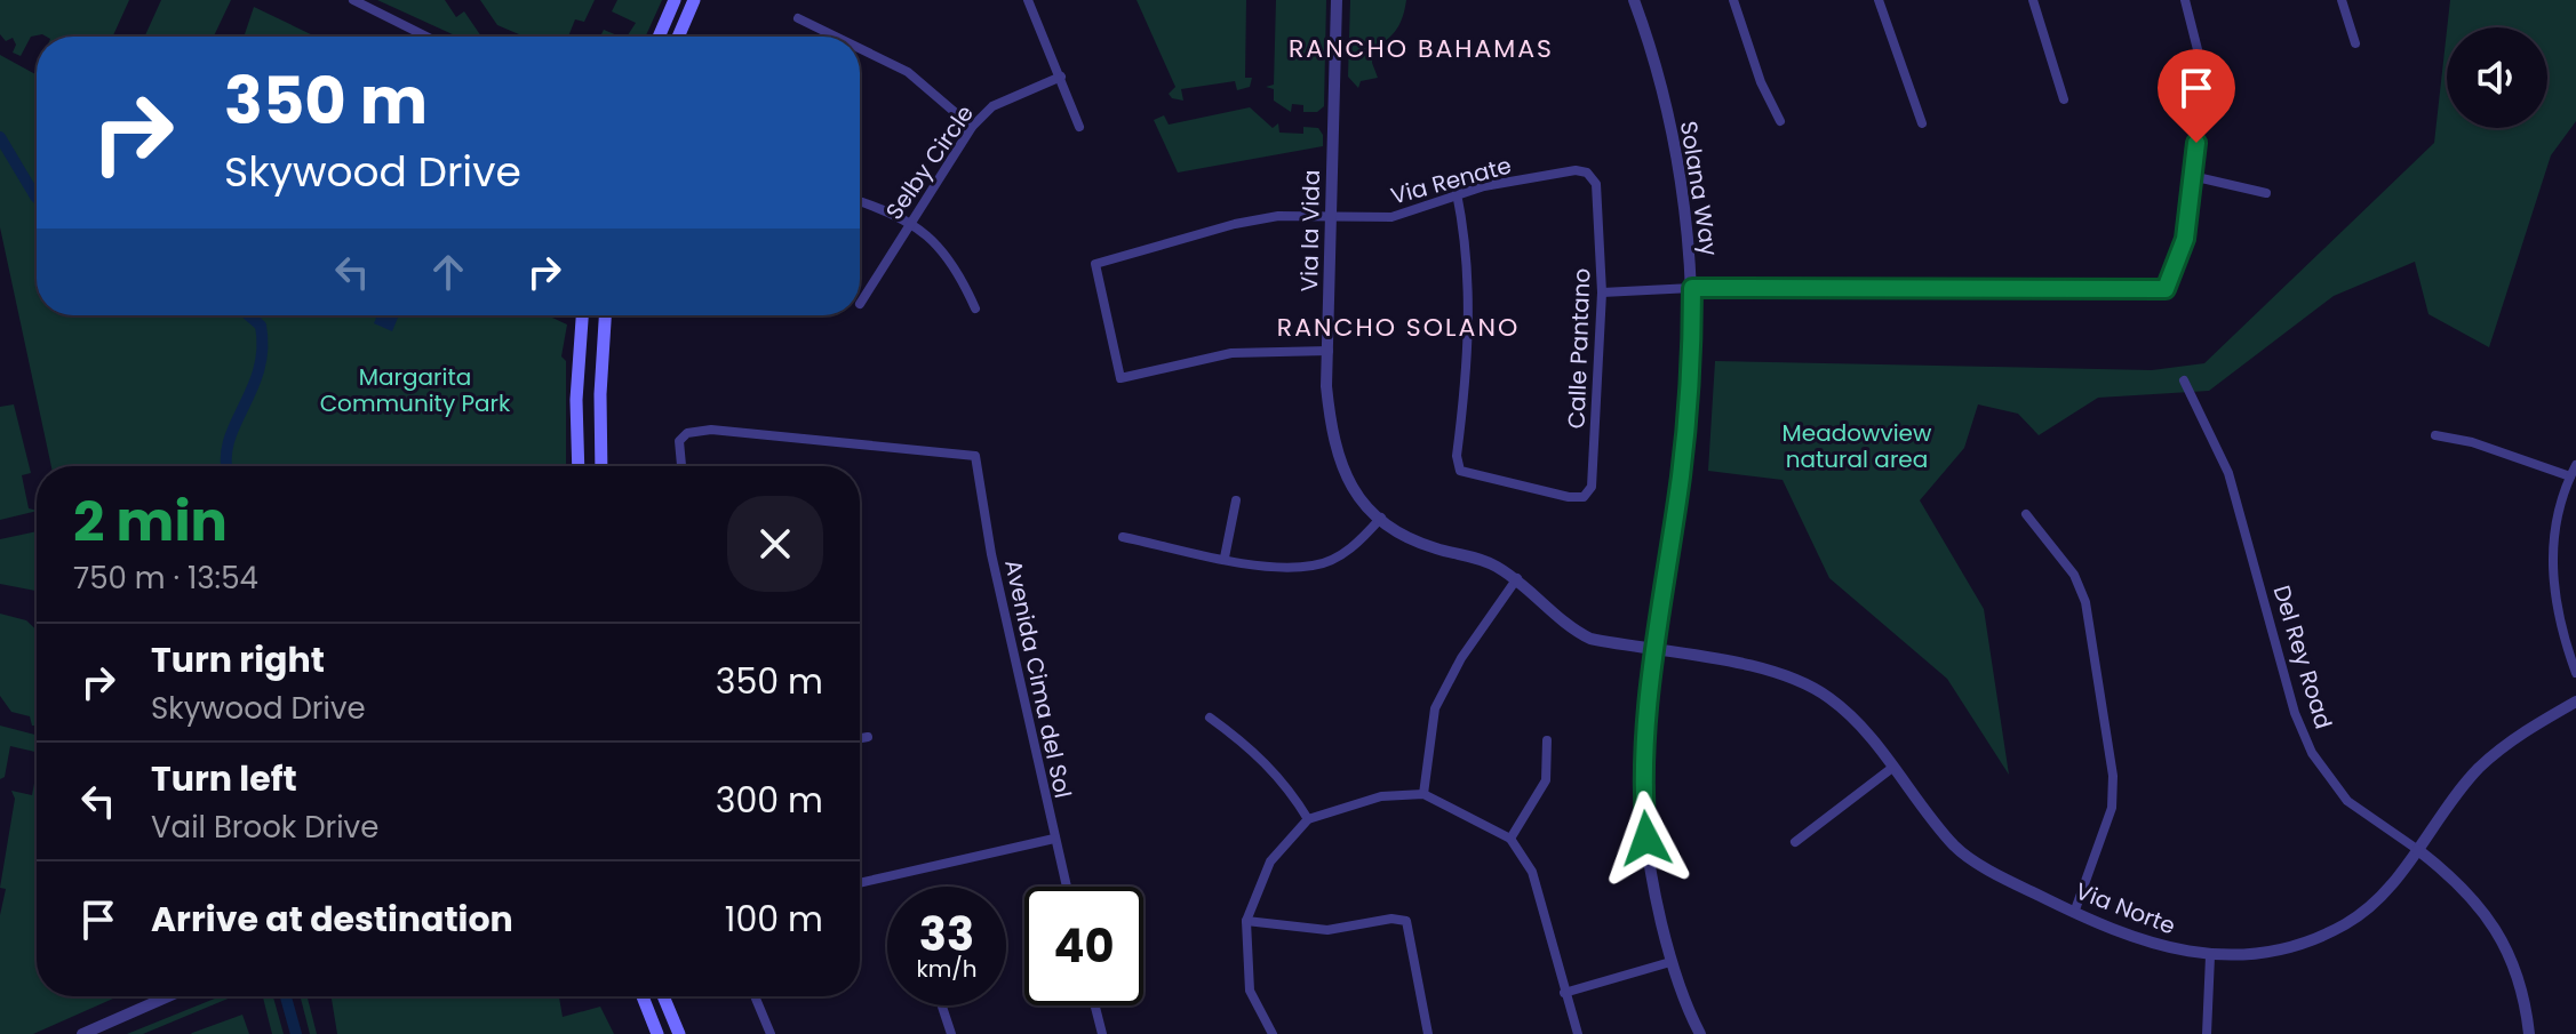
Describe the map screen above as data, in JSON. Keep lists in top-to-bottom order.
{
  "streets": {
    "street": [
      "Selby Circle",
      "Via Renate",
      "Solana Way",
      "Via la Vida",
      "Calle Pantano",
      "Del Rey Road",
      "Avenida Cima del Sol",
      "Via Norte"
    ]
  },
  "crossings": [
    ["Via Renate", "Via la Vida"],
    ["Via Renate", "Calle Pantano"],
    ["Solana Way", "Via la Vida"],
    ["Solana Way", "Via Norte"],
    ["Via la Vida", "Via Norte"],
    ["Del Rey Road", "Via Norte"]
  ],
  "districts": ["RANCHO BAHAMAS", "RANCHO SOLANO"],
  "parks": ["Margarita Community Park", "Meadowview natural area"],
  "page": {
    "turn": ["350 m", "Skywood Drive"],
    "heading": ["2 min", "750 m · 13:54"],
    "list": [
      {
        "name": "Turn right",
        "note": "Skywood Drive",
        "value": "350 m"
      },
      {
        "name": "Turn left",
        "note": "Vail Brook Drive",
        "value": "300 m"
      },
      {
        "name": "Arrive at destination",
        "value": "100 m"
      }
    ],
    "speed": "33 km/h",
    "limit": "40"
  }
}
